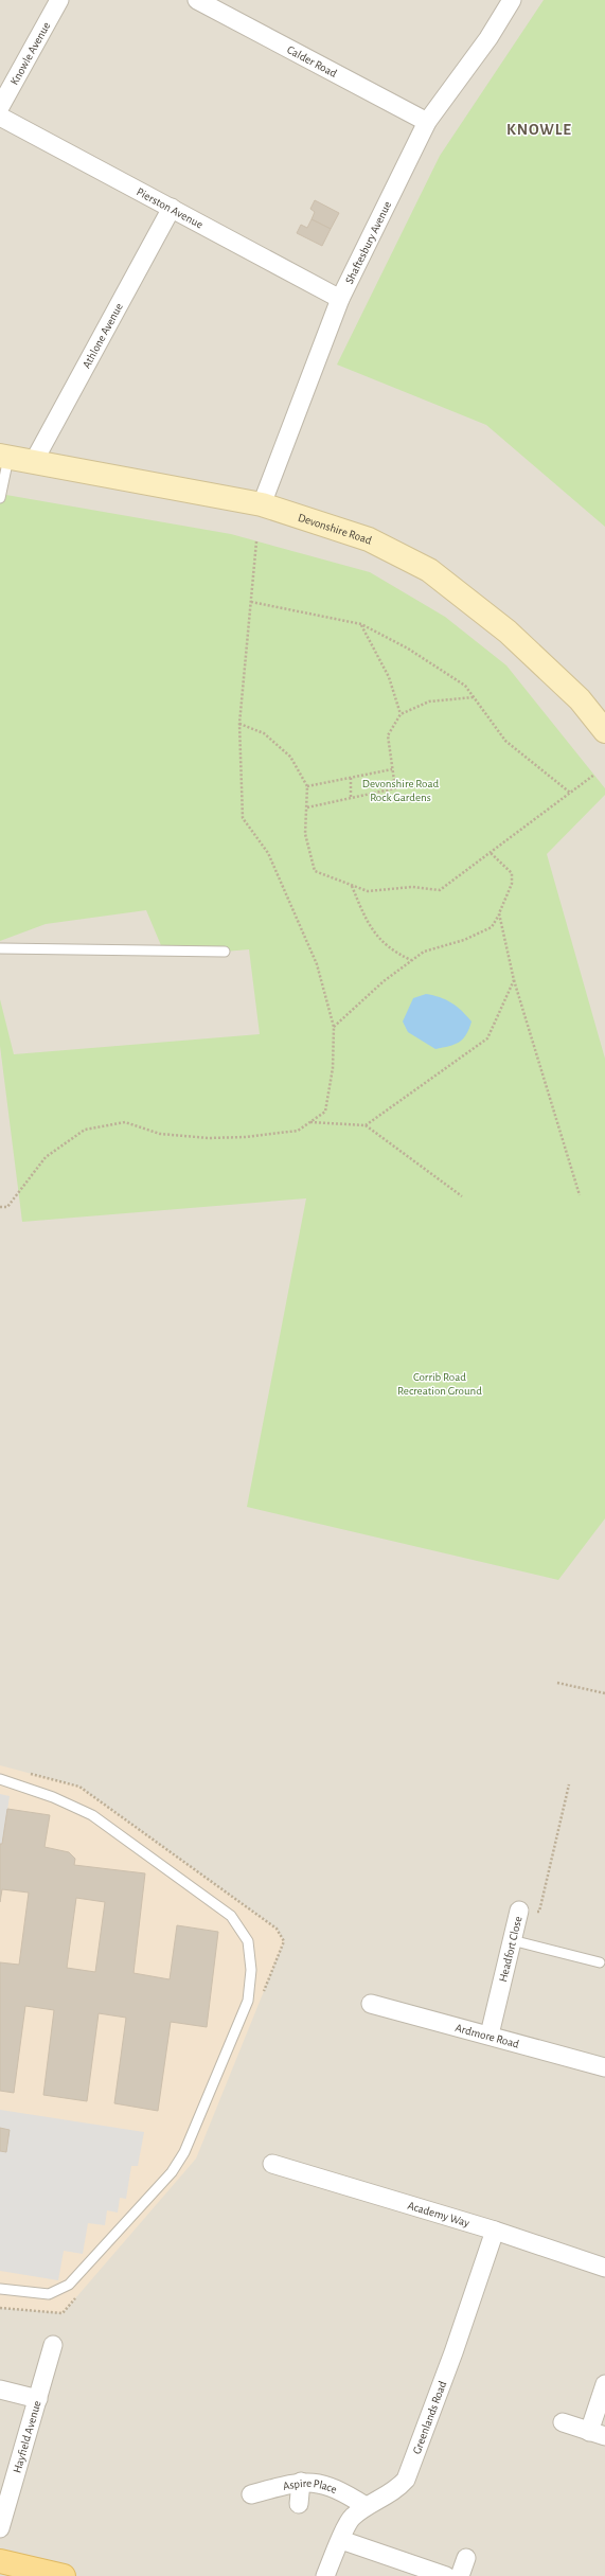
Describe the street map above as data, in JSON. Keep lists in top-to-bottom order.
{
  "streets": {
    "main road": ["Devonshire Road"],
    "street": [
      "Knowle Avenue",
      "Calder Road",
      "Pierston Avenue",
      "Shaftesbury Avenue",
      "Athlone Avenue",
      "Headfort Close",
      "Ardmore Road",
      "Academy Way",
      "Greenlands Road",
      "Hayfield Avenue",
      "Aspire Place"
    ]
  },
  "crossings": [
    ["Calder Road", "Shaftesbury Avenue"],
    ["Pierston Avenue", "Shaftesbury Avenue"],
    ["Pierston Avenue", "Athlone Avenue"],
    ["Shaftesbury Avenue", "Devonshire Road"],
    ["Athlone Avenue", "Devonshire Road"],
    ["Headfort Close", "Ardmore Road"],
    ["Academy Way", "Greenlands Road"],
    ["Greenlands Road", "Aspire Place"]
  ],
  "districts": ["KNOWLE"],
  "parks": ["Devonshire Road Rock Gardens", "Corrib Road Recreation Ground"]
}
